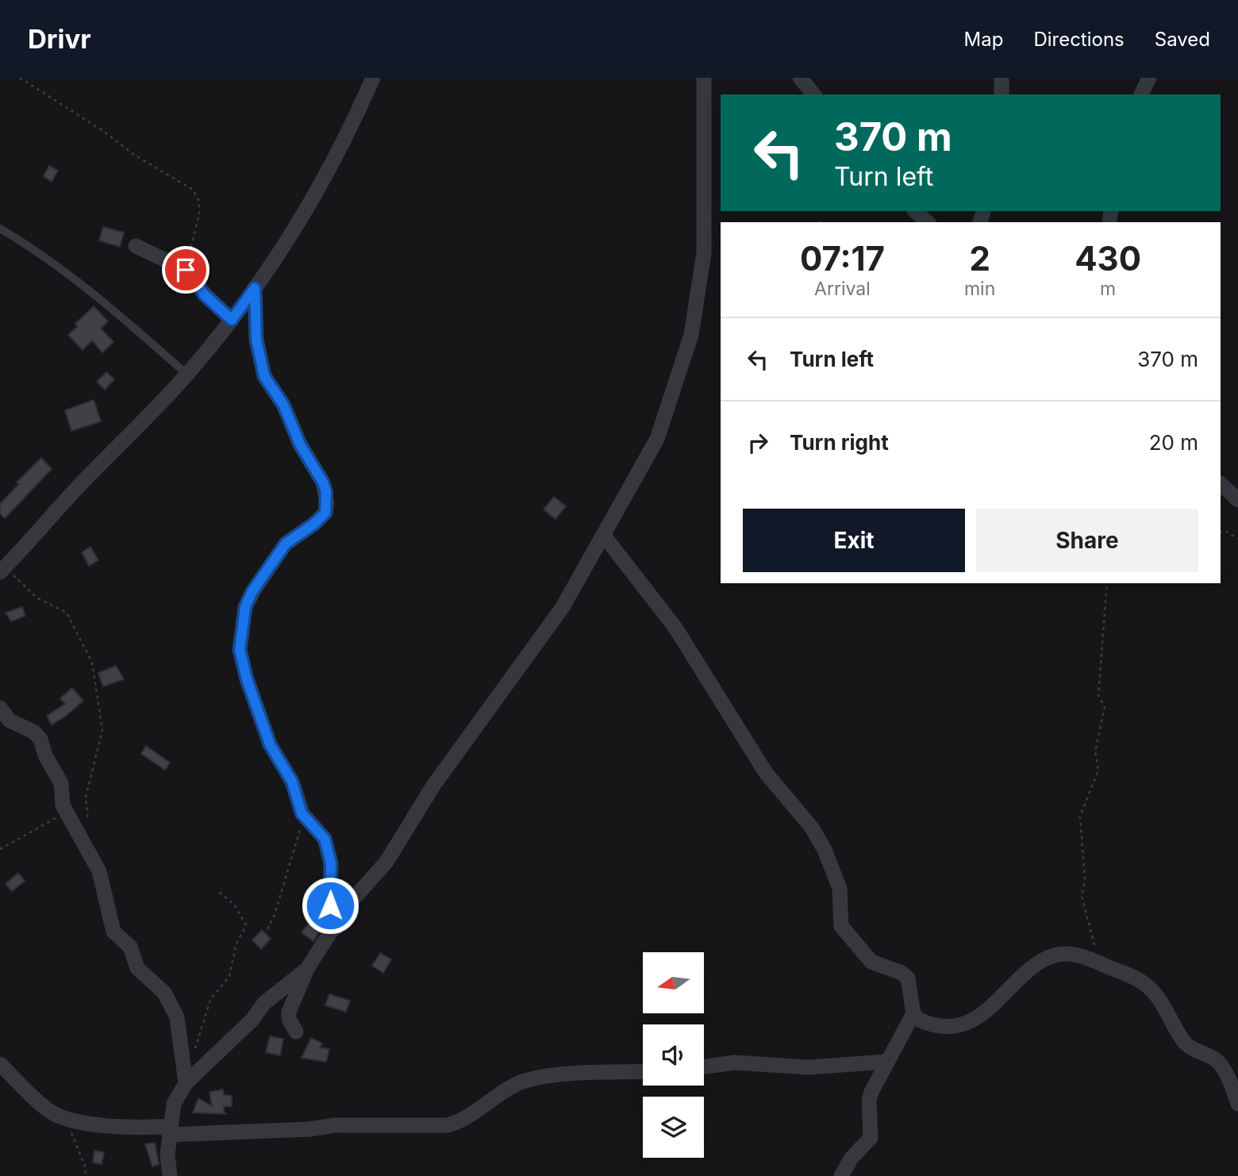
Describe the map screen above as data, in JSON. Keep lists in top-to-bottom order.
{
  "north": "left",
  "page": {
    "header": "Drivr",
    "nav": ["Map", "Directions", "Saved"],
    "turn": ["370 m", "Turn left"],
    "eta": [
      "07:17",
      "Arrival",
      "2",
      "min",
      "430",
      "m"
    ],
    "list": [
      {
        "name": "Turn left",
        "value": "370 m"
      },
      {
        "name": "Turn right",
        "value": "20 m"
      }
    ],
    "buttons": ["Exit", "Share"]
  }
}
